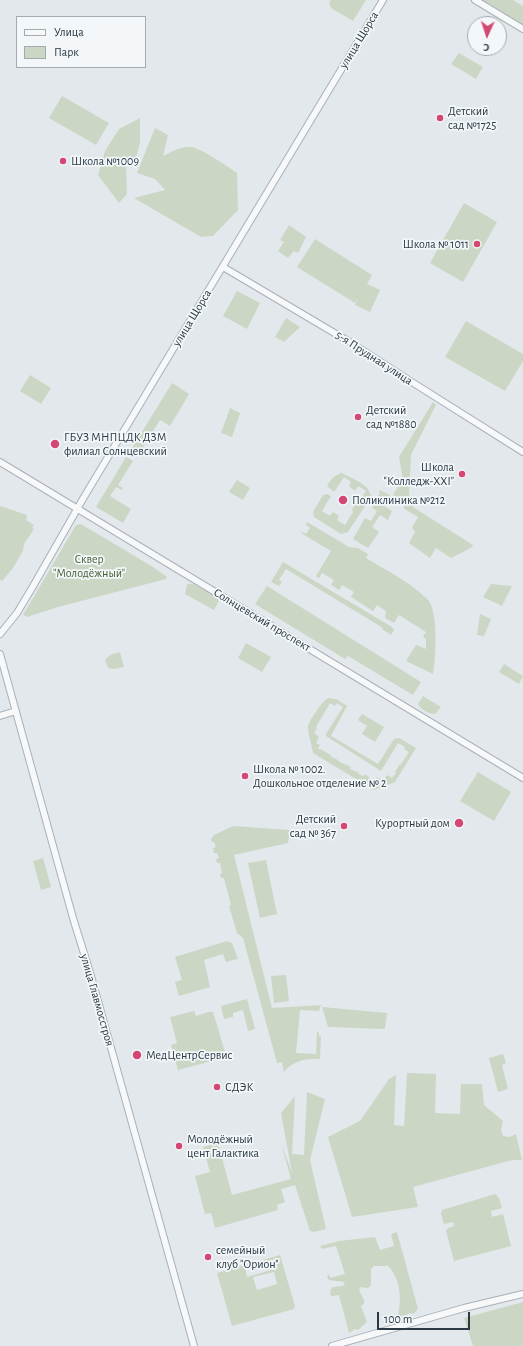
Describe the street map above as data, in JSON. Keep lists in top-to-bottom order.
{
  "streets": {
    "street": [
      "улица Щорса",
      "5-я Прудная улица",
      "Солнцевский проспект",
      "улица Главмосстроя"
    ]
  },
  "crossings": [
    ["улица Щорса", "5-я Прудная улица"],
    ["улица Щорса", "Солнцевский проспект"]
  ],
  "parks": ["Сквер \"Молодёжный\""],
  "places": [
    "Детский сад №1725",
    "Школа №1009",
    "Школа № 1011",
    "Детский сад №1880",
    "ГБУЗ МНПЦДК ДЗМ филиал Солнцевский",
    "Школа \"Колледж-XXI\"",
    "Поликлиника №212",
    "Школа № 1002. Дошкольное отделение № 2",
    "Курортный дом",
    "Детский сад № 367",
    "МедЦентрСервис",
    "СДЭК",
    "Молодёжный цент Галактика",
    "семейный клуб \"Орион\""
  ],
  "legend": ["Улица", "Парк"],
  "scale_bar": "100 m",
  "north": "bottom"
}
